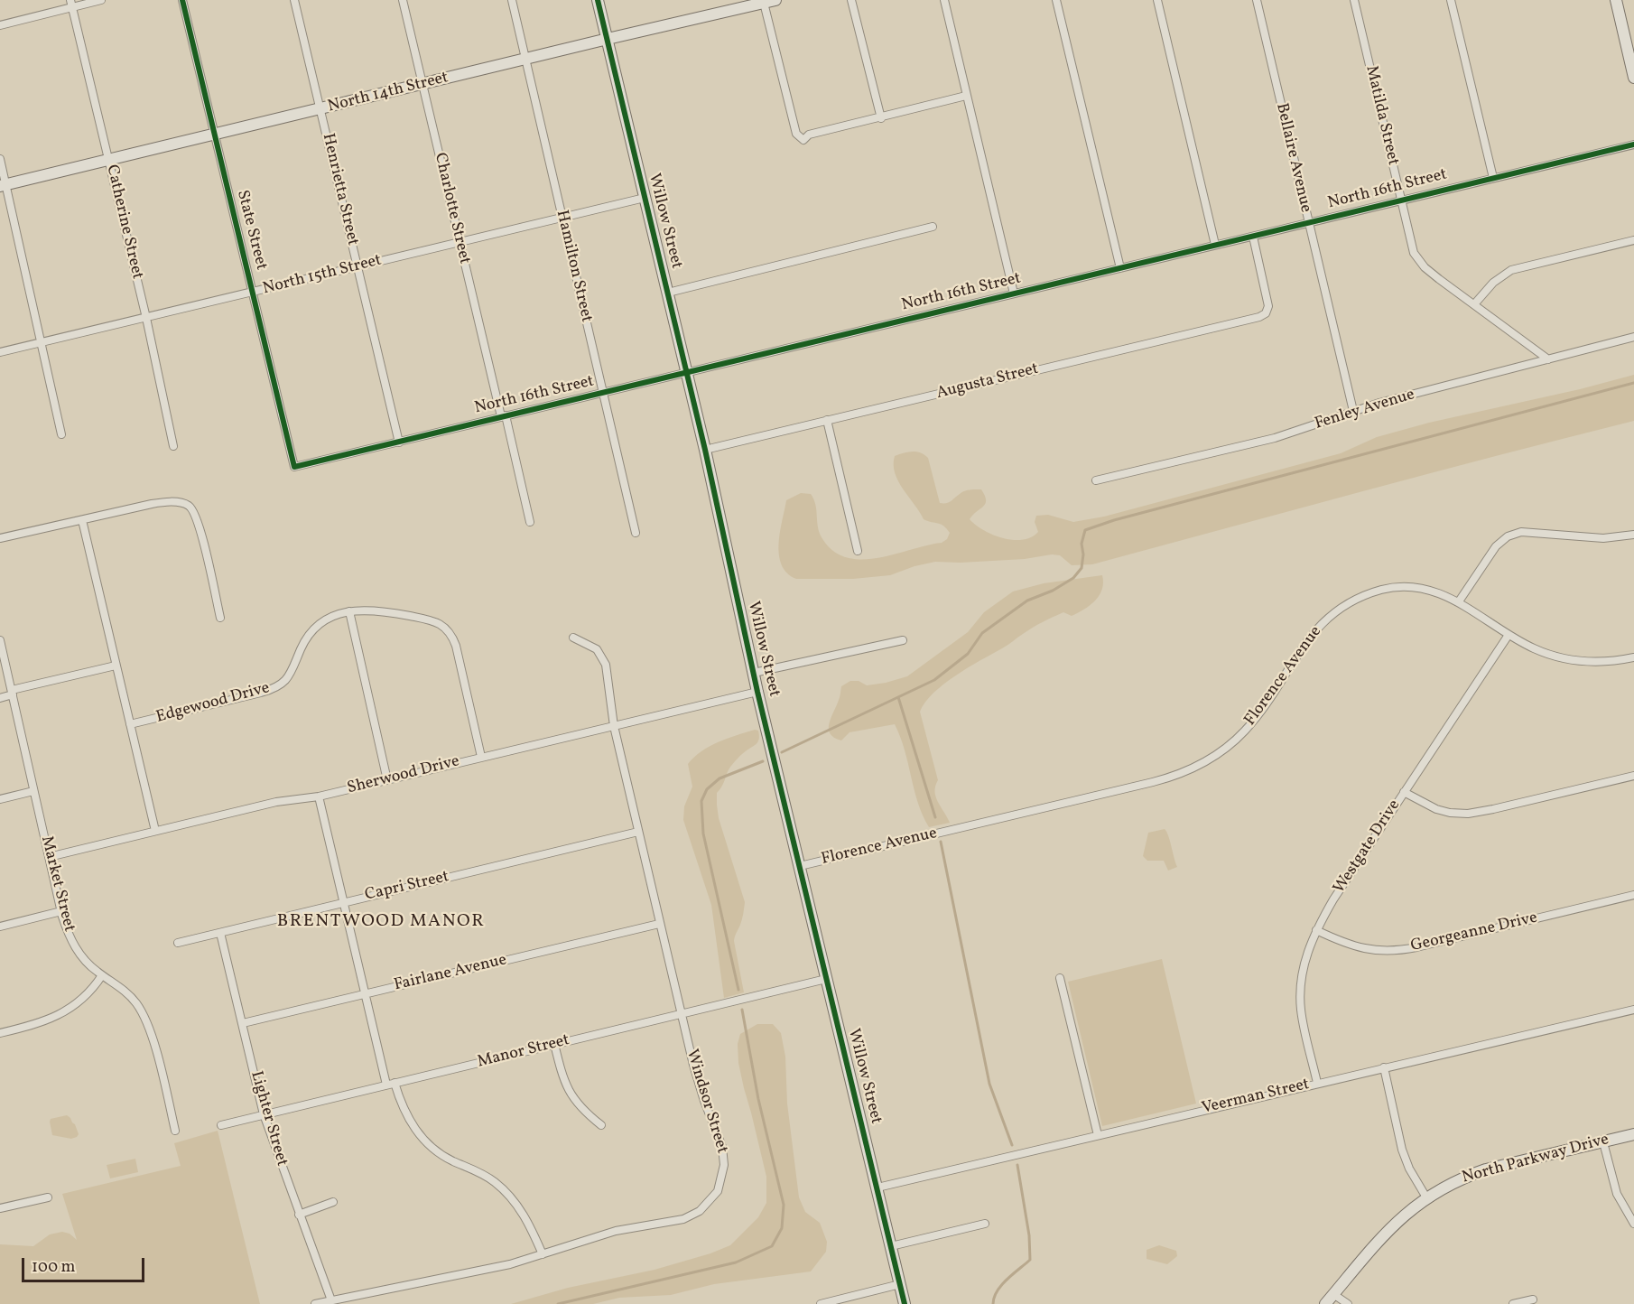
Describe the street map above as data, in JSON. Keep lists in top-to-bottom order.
{
  "streets": {
    "street": [
      "North 14th Street",
      "Matilda Street",
      "Bellaire Avenue",
      "Henrietta Street",
      "North 16th Street",
      "Charlotte Street",
      "Willow Street",
      "Catherine Street",
      "State Street",
      "Hamilton Street",
      "North 15th Street",
      "Augusta Street",
      "Fenley Avenue",
      "Florence Avenue",
      "Edgewood Drive",
      "Sherwood Drive",
      "Westgate Drive",
      "Market Street",
      "Capri Street",
      "Georgeanne Drive",
      "Fairlane Avenue",
      "Manor Street",
      "Veerman Street",
      "Windsor Street",
      "Lighter Street",
      "North Parkway Drive"
    ]
  },
  "crossings": [
    ["North 14th Street", "Henrietta Street"],
    ["North 14th Street", "Charlotte Street"],
    ["North 14th Street", "Willow Street"],
    ["North 14th Street", "Catherine Street"],
    ["North 14th Street", "State Street"],
    ["North 14th Street", "Hamilton Street"],
    ["Matilda Street", "North 16th Street"],
    ["Matilda Street", "Fenley Avenue"],
    ["Bellaire Avenue", "North 16th Street"],
    ["Bellaire Avenue", "Fenley Avenue"],
    ["Henrietta Street", "North 16th Street"],
    ["Henrietta Street", "North 15th Street"],
    ["North 16th Street", "Charlotte Street"],
    ["North 16th Street", "Willow Street"],
    ["North 16th Street", "State Street"],
    ["North 16th Street", "Hamilton Street"],
    ["North 16th Street", "Augusta Street"],
    ["Charlotte Street", "North 15th Street"],
    ["Willow Street", "North 15th Street"],
    ["Willow Street", "Augusta Street"],
    ["Willow Street", "Florence Avenue"],
    ["Willow Street", "Sherwood Drive"],
    ["Willow Street", "Manor Street"],
    ["Willow Street", "Veerman Street"],
    ["Catherine Street", "North 15th Street"],
    ["State Street", "North 15th Street"],
    ["Hamilton Street", "North 15th Street"],
    ["Florence Avenue", "Westgate Drive"],
    ["Edgewood Drive", "Sherwood Drive"],
    ["Sherwood Drive", "Market Street"],
    ["Sherwood Drive", "Windsor Street"],
    ["Westgate Drive", "Georgeanne Drive"],
    ["Westgate Drive", "Veerman Street"],
    ["Capri Street", "Windsor Street"],
    ["Capri Street", "Lighter Street"],
    ["Fairlane Avenue", "Windsor Street"],
    ["Fairlane Avenue", "Lighter Street"],
    ["Manor Street", "Windsor Street"],
    ["Manor Street", "Lighter Street"],
    ["Windsor Street", "Lighter Street"]
  ],
  "districts": ["BRENTWOOD MANOR"],
  "scale_bar": "100 m"
}
